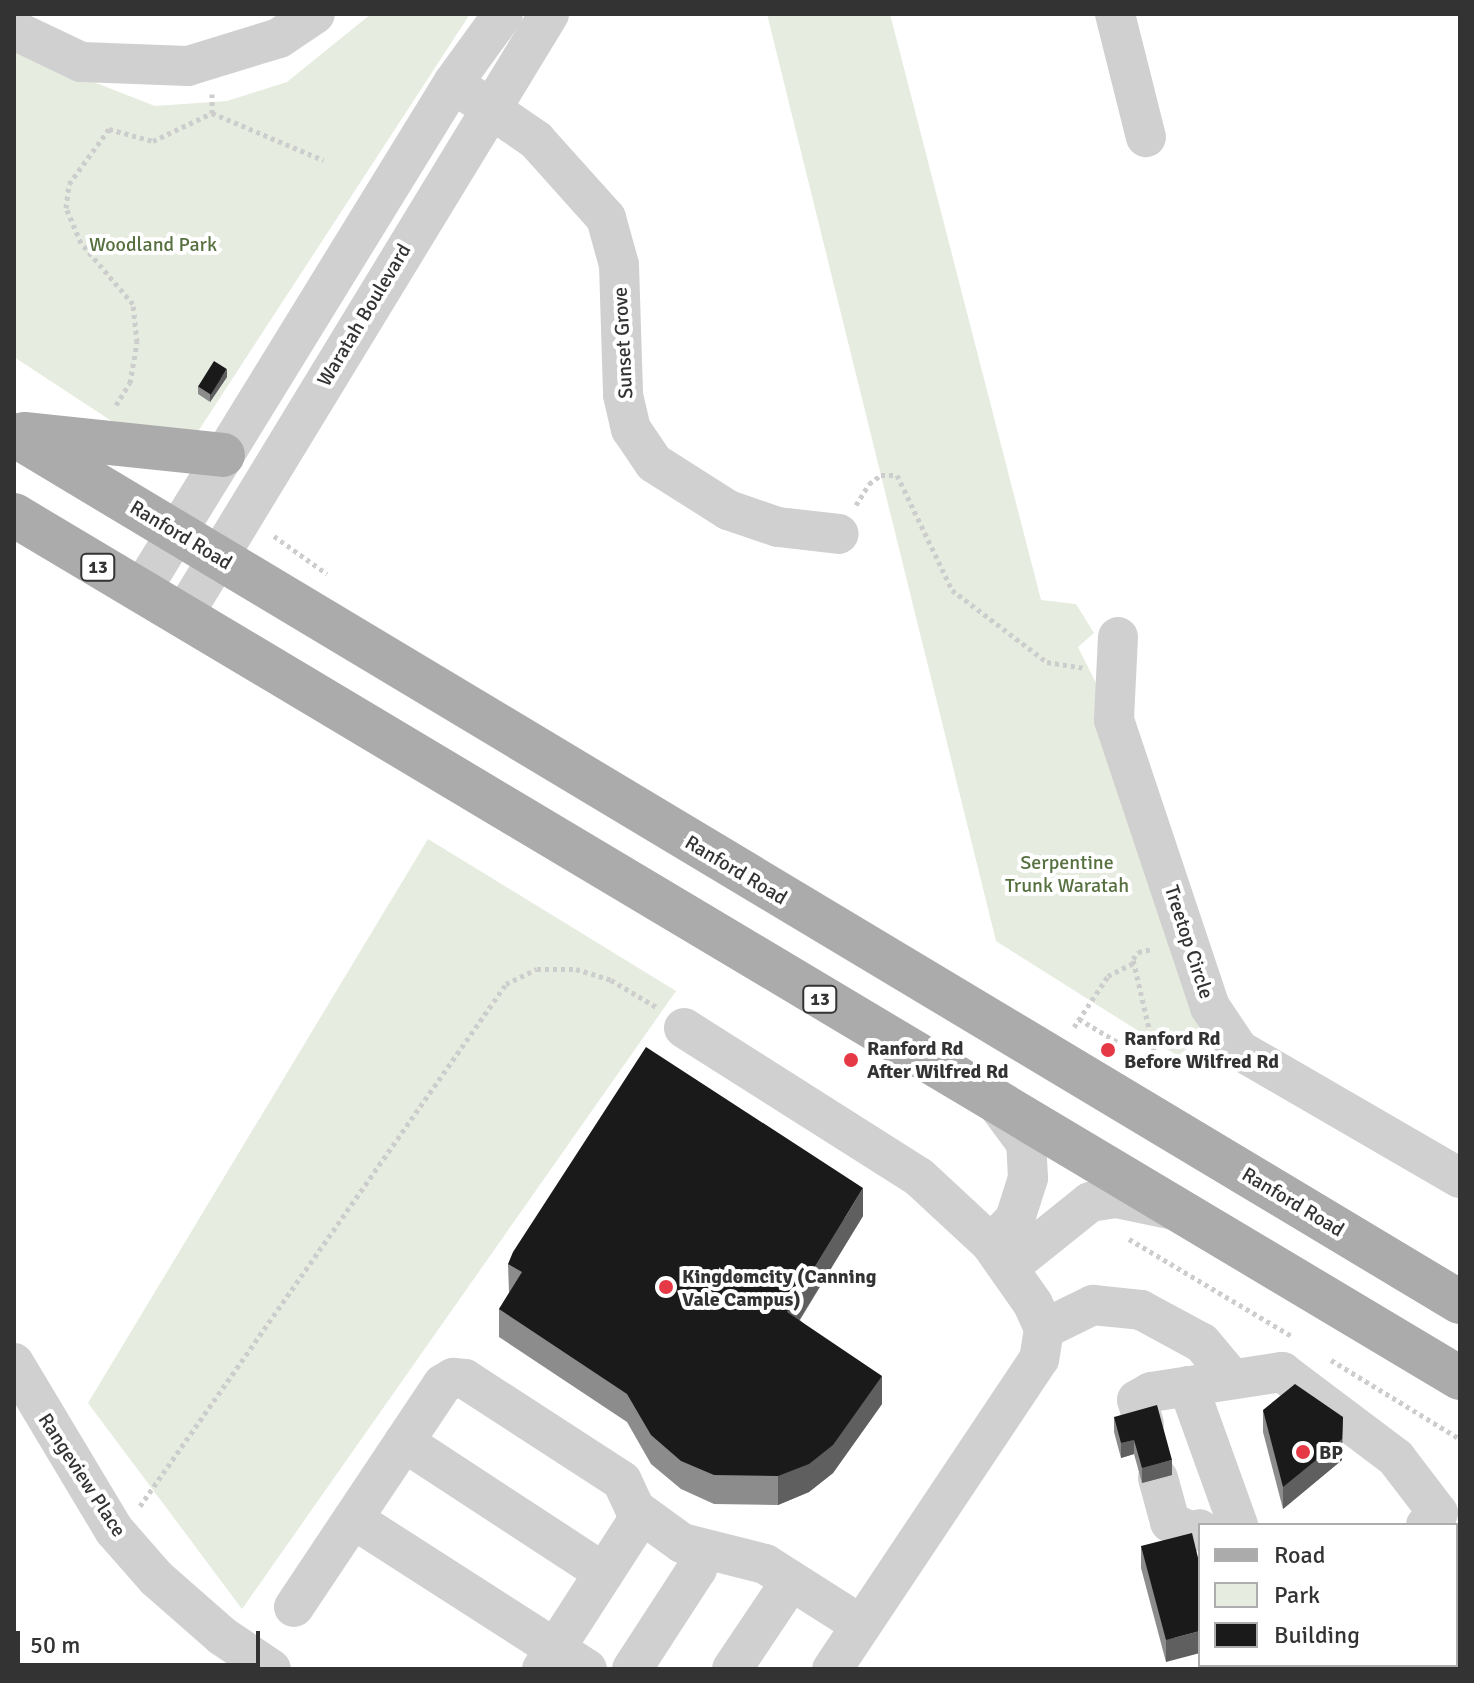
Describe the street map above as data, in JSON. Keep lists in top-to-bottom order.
{
  "streets": {
    "main road": ["Ranford Road", "13"],
    "street": [
      "Waratah Boulevard",
      "Sunset Grove",
      "Treetop Circle",
      "Rangeview Place"
    ]
  },
  "crossings": [
    ["Waratah Boulevard", "Sunset Grove"],
    ["Waratah Boulevard", "Ranford Road"],
    ["Waratah Boulevard", "13"]
  ],
  "parks": ["Woodland Park", "Serpentine Trunk Waratah"],
  "places": [
    "Ranford Rd Before Wilfred Rd",
    "Ranford Rd After Wilfred Rd",
    "Kingdomcity (Canning Vale Campus)",
    "BP"
  ],
  "legend": ["Road", "Park", "Building"],
  "scale_bar": "50 m"
}
